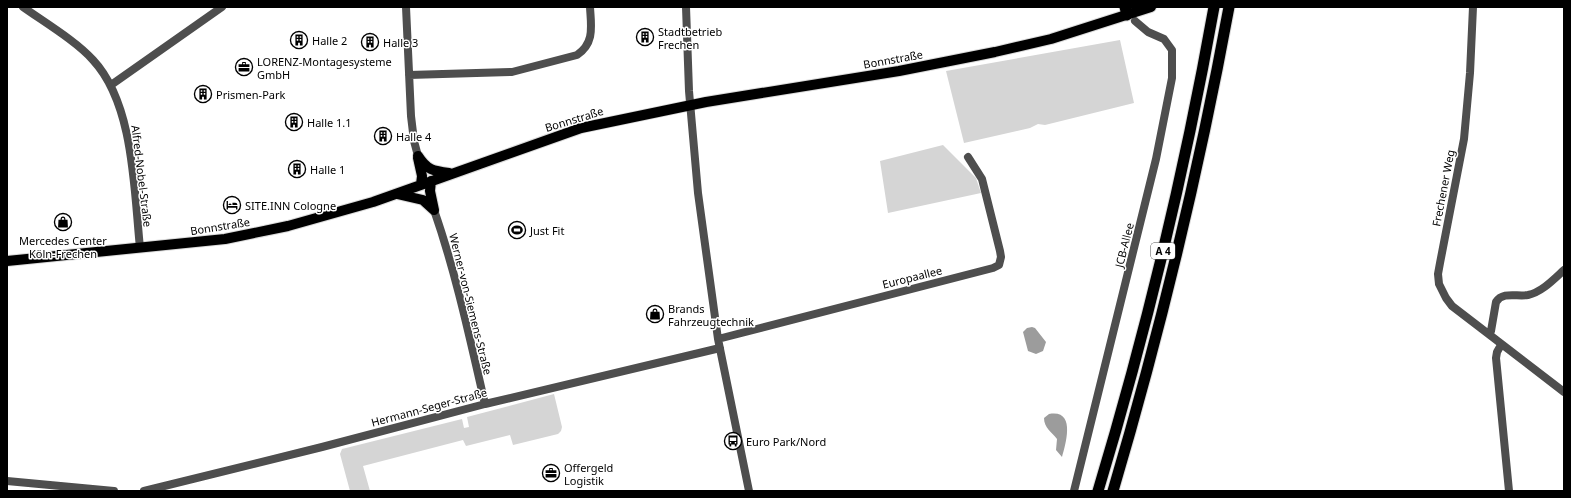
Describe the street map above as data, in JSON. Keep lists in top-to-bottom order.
{
  "streets": {
    "highway": ["A 4"],
    "main road": ["Bonnstraße"],
    "street": [
      "Alfred-Nobel-Straße",
      "Frechener Weg",
      "JCB-Allee",
      "Europaallee",
      "Werner-von-Siemens-Straße",
      "Hermann-Seger-Straße"
    ]
  },
  "crossings": [
    ["Bonnstraße", "Alfred-Nobel-Straße"],
    ["Bonnstraße", "JCB-Allee"],
    ["Werner-von-Siemens-Straße", "Hermann-Seger-Straße"]
  ],
  "places": {
    "building": [
      "Stadtbetrieb Frechen",
      "Halle 2",
      "Halle 3",
      "Prismen-Park",
      "Halle 1.1",
      "Halle 4",
      "Halle 1"
    ],
    "office": ["LORENZ-Montagesysteme GmbH", "Offergeld Logistik"],
    "hotel": ["SITE.INN Cologne"],
    "shop": ["Mercedes Center Köln-Frechen", "Brands Fahrzeugtechnik"],
    "sports": ["Just Fit"],
    "bus stop": ["Euro Park/Nord"]
  }
}
